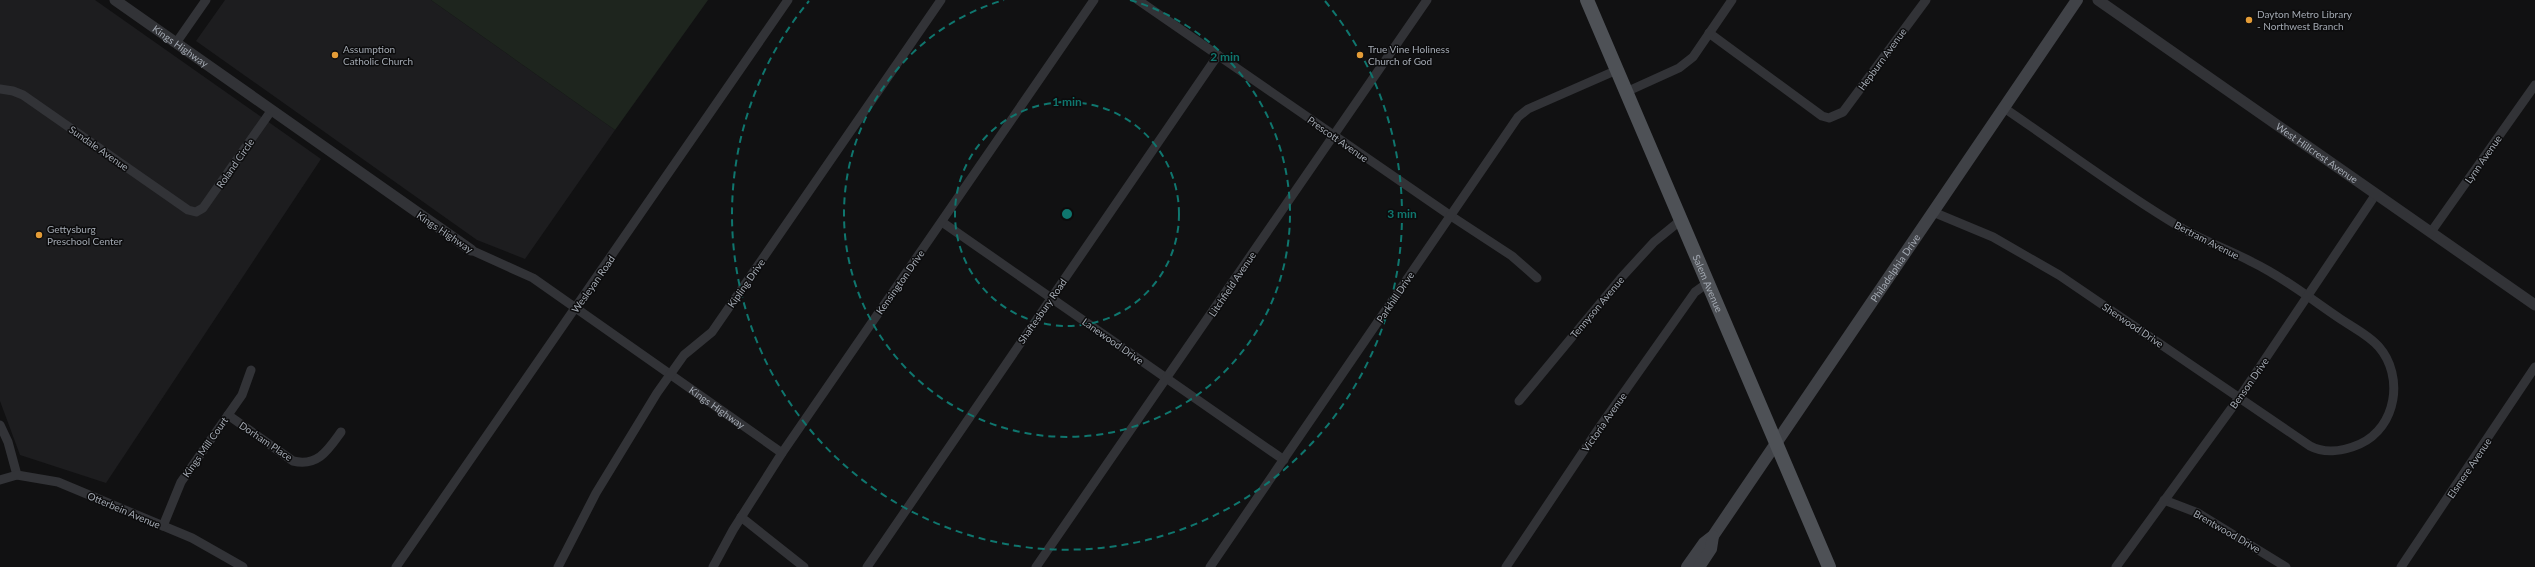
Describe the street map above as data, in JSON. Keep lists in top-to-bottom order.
{
  "streets": {
    "main road": ["Philadelphia Drive", "Salem Avenue"],
    "street": [
      "Kings Highway",
      "Hepburn Avenue",
      "Prescott Avenue",
      "Sundale Avenue",
      "West Hillcrest Avenue",
      "Lynn Avenue",
      "Roland Circle",
      "Bertram Avenue",
      "Kensington Drive",
      "Kipling Drive",
      "Wesleyan Road",
      "Litchfield Avenue",
      "Parkhill Drive",
      "Tennyson Avenue",
      "Shaftesbury Road",
      "Sherwood Drive",
      "Lanewood Drive",
      "Benson Drive",
      "Victoria Avenue",
      "Dorham Place",
      "Kings Mill Court",
      "Elsmere Avenue",
      "Otterbein Avenue",
      "Brentwood Drive"
    ]
  },
  "crossings": [
    ["Kings Highway", "Roland Circle"],
    ["Kings Highway", "Kensington Drive"],
    ["Kings Highway", "Kipling Drive"],
    ["Kings Highway", "Wesleyan Road"],
    ["Prescott Avenue", "Litchfield Avenue"],
    ["Prescott Avenue", "Parkhill Drive"],
    ["Prescott Avenue", "Shaftesbury Road"],
    ["Sundale Avenue", "Roland Circle"],
    ["West Hillcrest Avenue", "Lynn Avenue"],
    ["West Hillcrest Avenue", "Benson Drive"],
    ["Bertram Avenue", "Philadelphia Drive"],
    ["Bertram Avenue", "Sherwood Drive"],
    ["Bertram Avenue", "Benson Drive"],
    ["Philadelphia Drive", "Salem Avenue"],
    ["Philadelphia Drive", "Sherwood Drive"],
    ["Kensington Drive", "Lanewood Drive"],
    ["Salem Avenue", "Parkhill Drive"],
    ["Salem Avenue", "Tennyson Avenue"],
    ["Salem Avenue", "Victoria Avenue"],
    ["Litchfield Avenue", "Lanewood Drive"],
    ["Parkhill Drive", "Lanewood Drive"],
    ["Shaftesbury Road", "Lanewood Drive"],
    ["Sherwood Drive", "Benson Drive"],
    ["Benson Drive", "Brentwood Drive"],
    ["Dorham Place", "Kings Mill Court"],
    ["Kings Mill Court", "Otterbein Avenue"]
  ],
  "places": [
    "Dayton Metro Library - Northwest Branch",
    "Assumption Catholic Church",
    "True Vine Holiness Church of God",
    "Gettysburg Preschool Center"
  ],
  "rings": ["2 min", "1 min", "3 min"]
}
